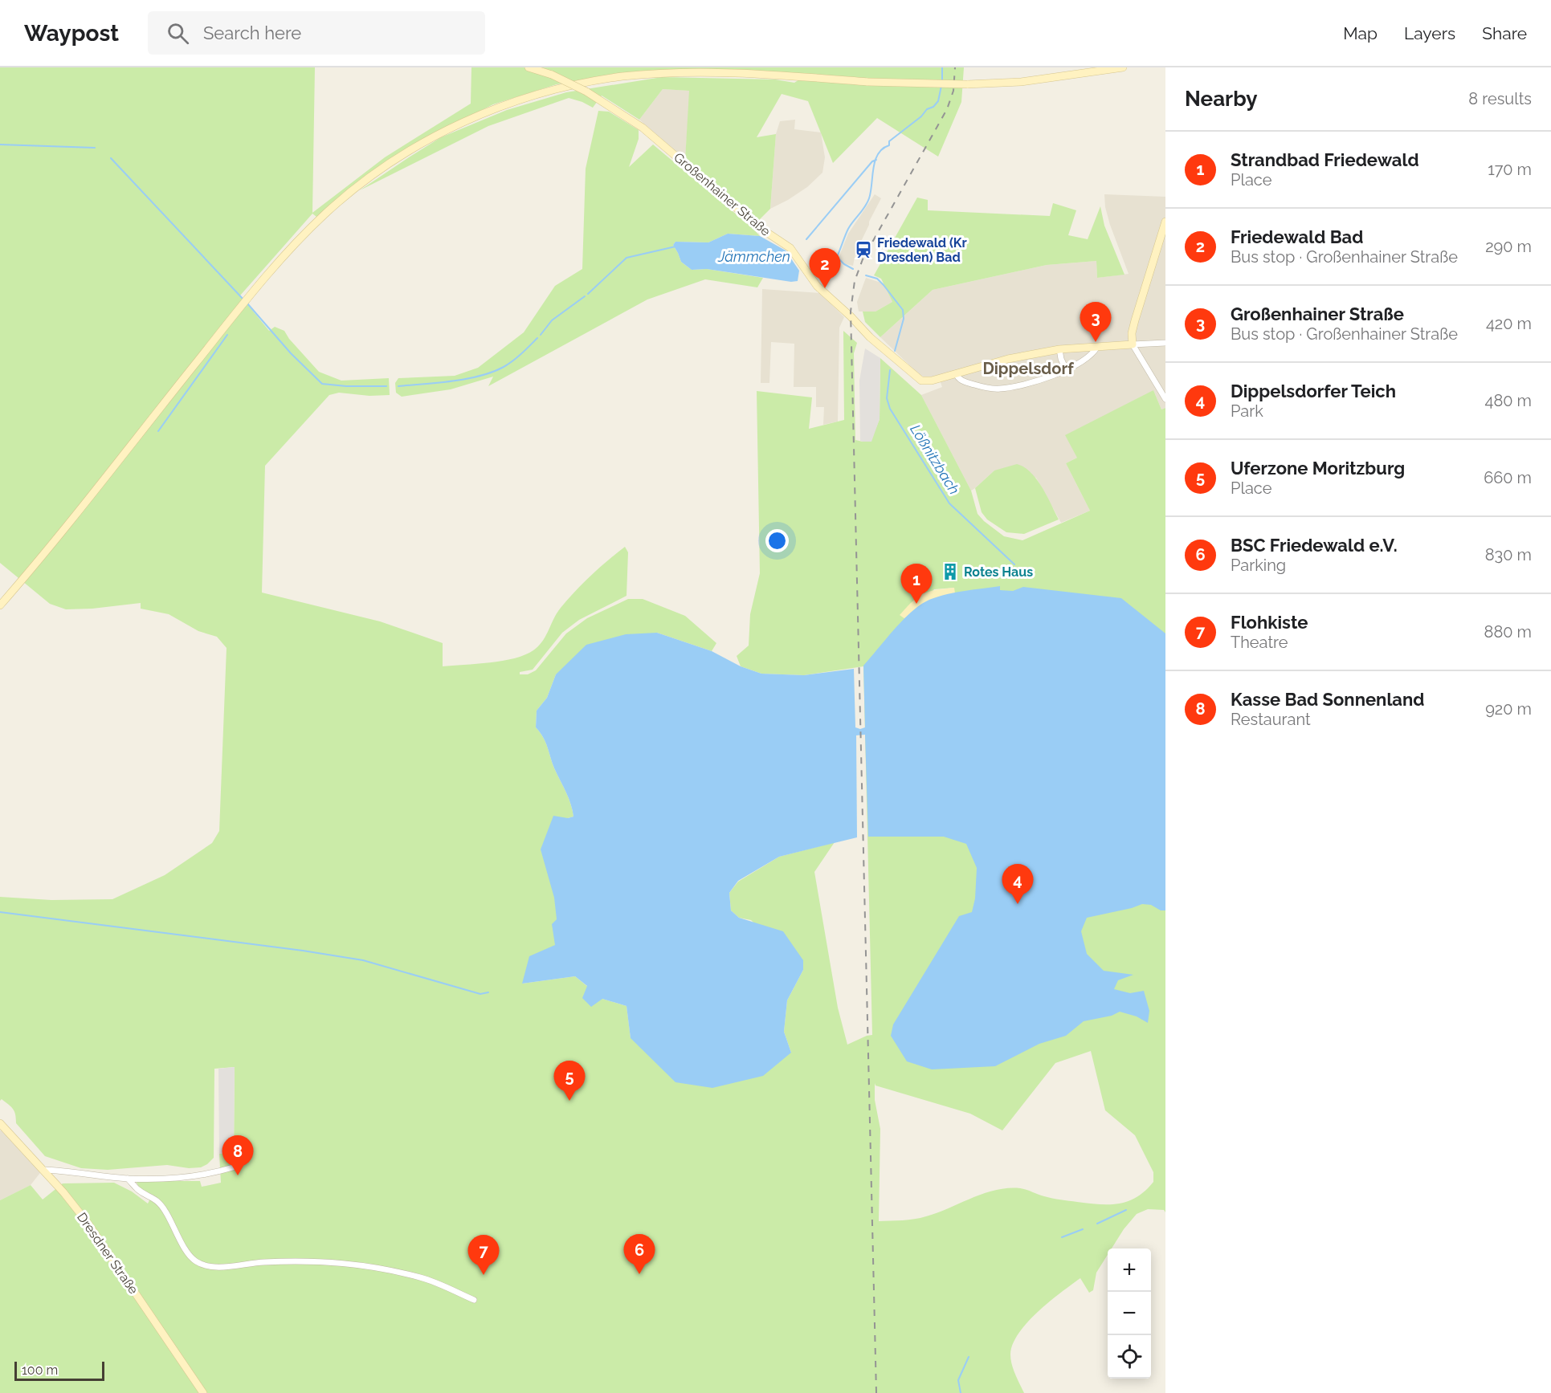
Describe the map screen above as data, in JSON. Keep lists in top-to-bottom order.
{
  "streets": {
    "main road": ["Großenhainer Straße", "Dresdner Straße"]
  },
  "districts": ["Dippelsdorf"],
  "water": ["Jämmchen", "Lößnitzbach"],
  "places": {
    "station": ["Friedewald (Kr Dresden) Bad"],
    "building": ["Rotes Haus"]
  },
  "scale_bar": "100 m",
  "page": {
    "header": "Waypost",
    "search": "Search here",
    "nav": ["Map", "Layers", "Share"],
    "heading": ["Nearby", "8 results"],
    "list": [
      {
        "mark": "1",
        "name": "Strandbad Friedewald",
        "note": "Place",
        "value": "170 m"
      },
      {
        "mark": "2",
        "name": "Friedewald Bad",
        "note": "Bus stop · Großenhainer Straße",
        "value": "290 m"
      },
      {
        "mark": "3",
        "name": "Großenhainer Straße",
        "note": "Bus stop · Großenhainer Straße",
        "value": "420 m"
      },
      {
        "mark": "4",
        "name": "Dippelsdorfer Teich",
        "note": "Park",
        "value": "480 m"
      },
      {
        "mark": "5",
        "name": "Uferzone Moritzburg",
        "note": "Place",
        "value": "660 m"
      },
      {
        "mark": "6",
        "name": "BSC Friedewald e.V.",
        "note": "Parking",
        "value": "830 m"
      },
      {
        "mark": "7",
        "name": "Flohkiste",
        "note": "Theatre",
        "value": "880 m"
      },
      {
        "mark": "8",
        "name": "Kasse Bad Sonnenland",
        "note": "Restaurant",
        "value": "920 m"
      }
    ],
    "pins": [
      "2",
      "3",
      "1",
      "4",
      "5",
      "8",
      "6",
      "7"
    ],
    "map_buttons": ["+", "−"],
    "scale": "100 m"
  }
}
